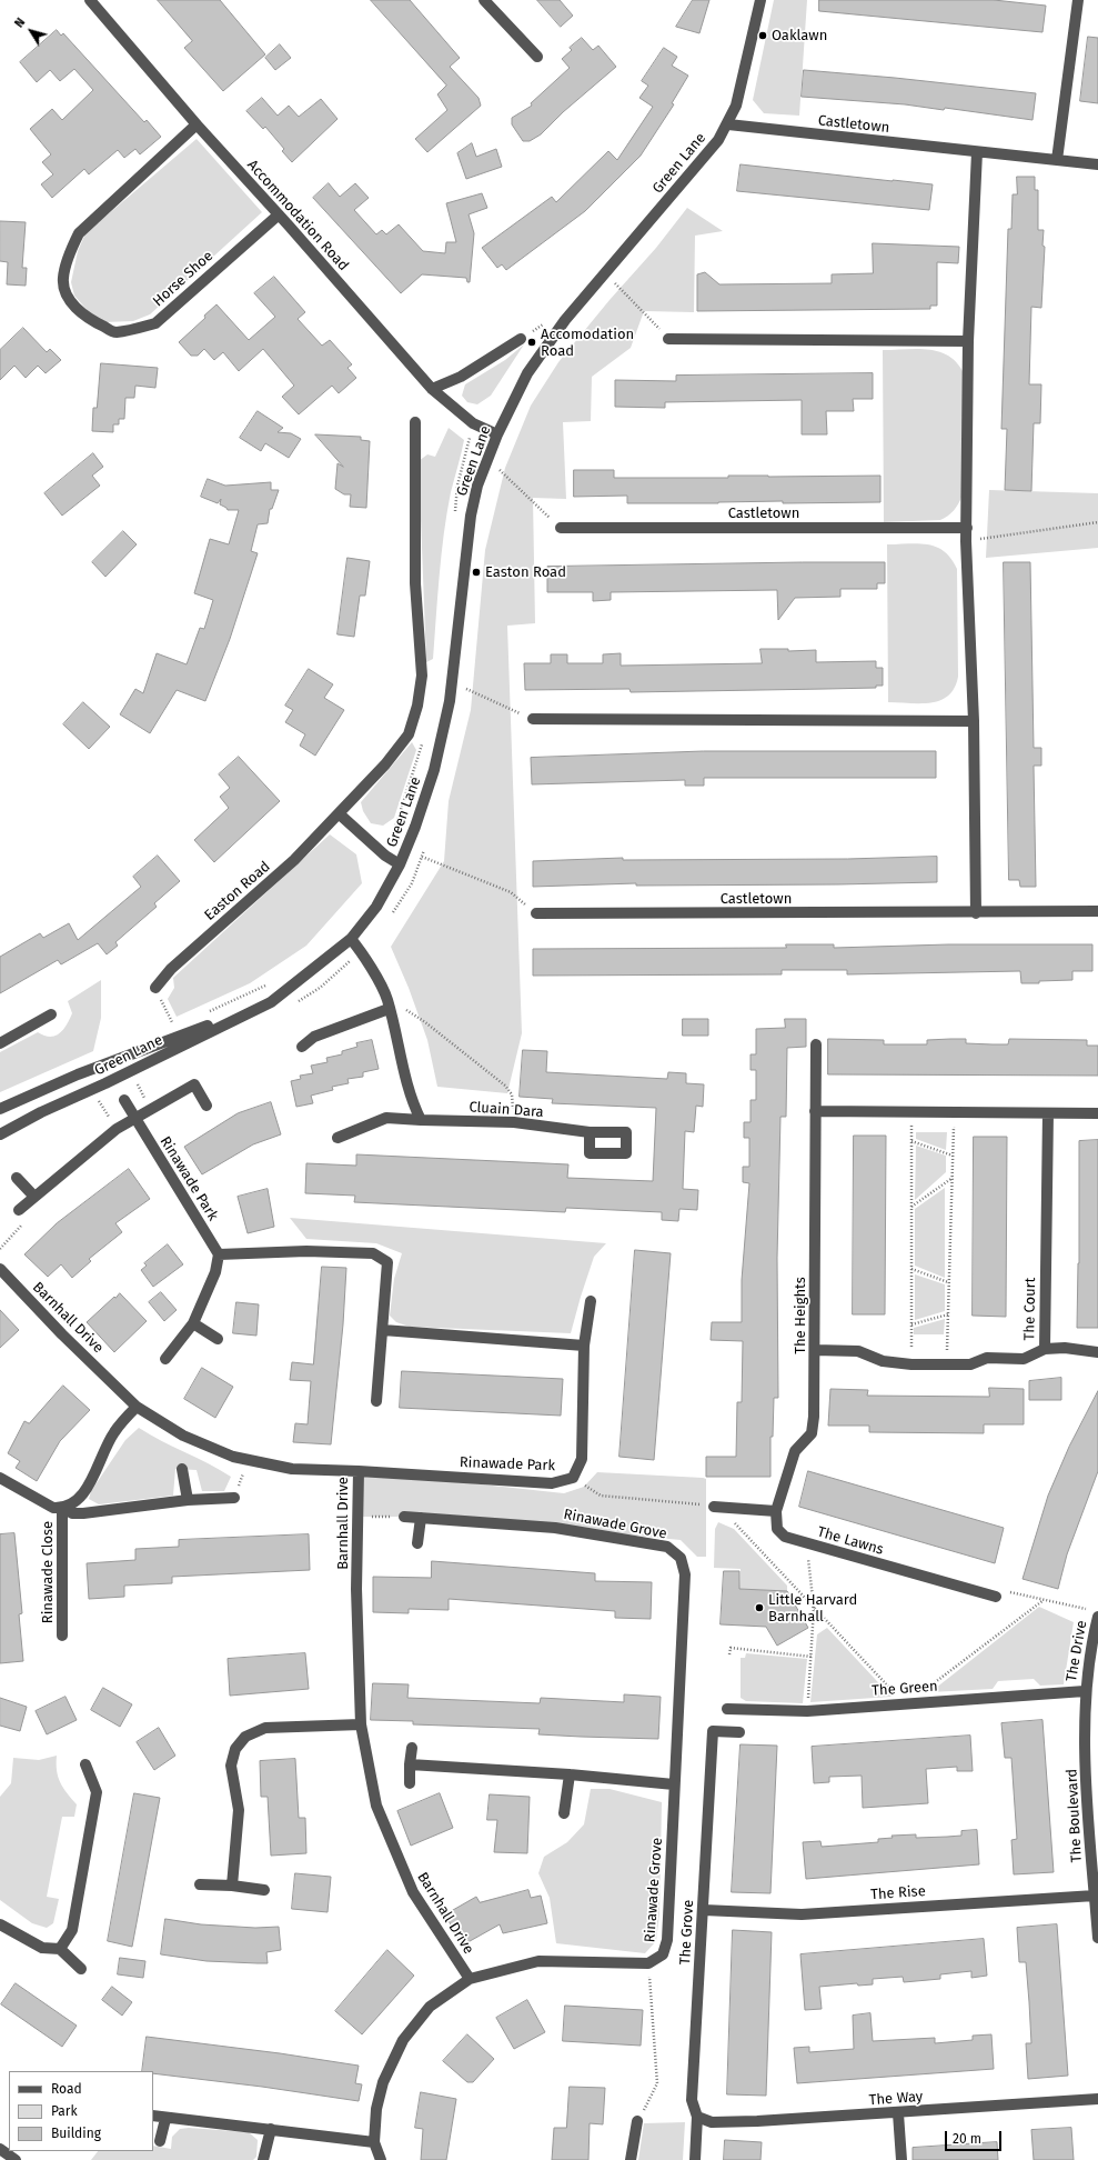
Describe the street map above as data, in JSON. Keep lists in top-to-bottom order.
{
  "streets": {
    "street": [
      "Castletown",
      "Green Lane",
      "Accommodation Road",
      "Horse Shoe",
      "Easton Road",
      "Cluain Dara",
      "Rinawade Park",
      "The Court",
      "The Heights",
      "Barnhall Drive",
      "Rinawade Grove",
      "The Lawns",
      "Rinawade Close",
      "The Drive",
      "The Green",
      "The Boulevard",
      "The Rise",
      "The Grove",
      "The Way"
    ]
  },
  "crossings": [
    ["Castletown", "Green Lane"],
    ["Green Lane", "Accommodation Road"],
    ["Accommodation Road", "Horse Shoe"],
    ["Rinawade Park", "Barnhall Drive"],
    ["The Court", "The Heights"],
    ["The Heights", "The Lawns"],
    ["Barnhall Drive", "Rinawade Close"],
    ["The Drive", "The Green"],
    ["The Drive", "The Boulevard"],
    ["The Green", "The Boulevard"],
    ["The Boulevard", "The Rise"],
    ["The Rise", "The Grove"],
    ["The Grove", "The Way"]
  ],
  "places": [
    "Oaklawn",
    "Accomodation Road",
    "Easton Road",
    "Little Harvard Barnhall"
  ],
  "legend": ["Road", "Park", "Building"],
  "scale_bar": "20 m",
  "north": "top left"
}
